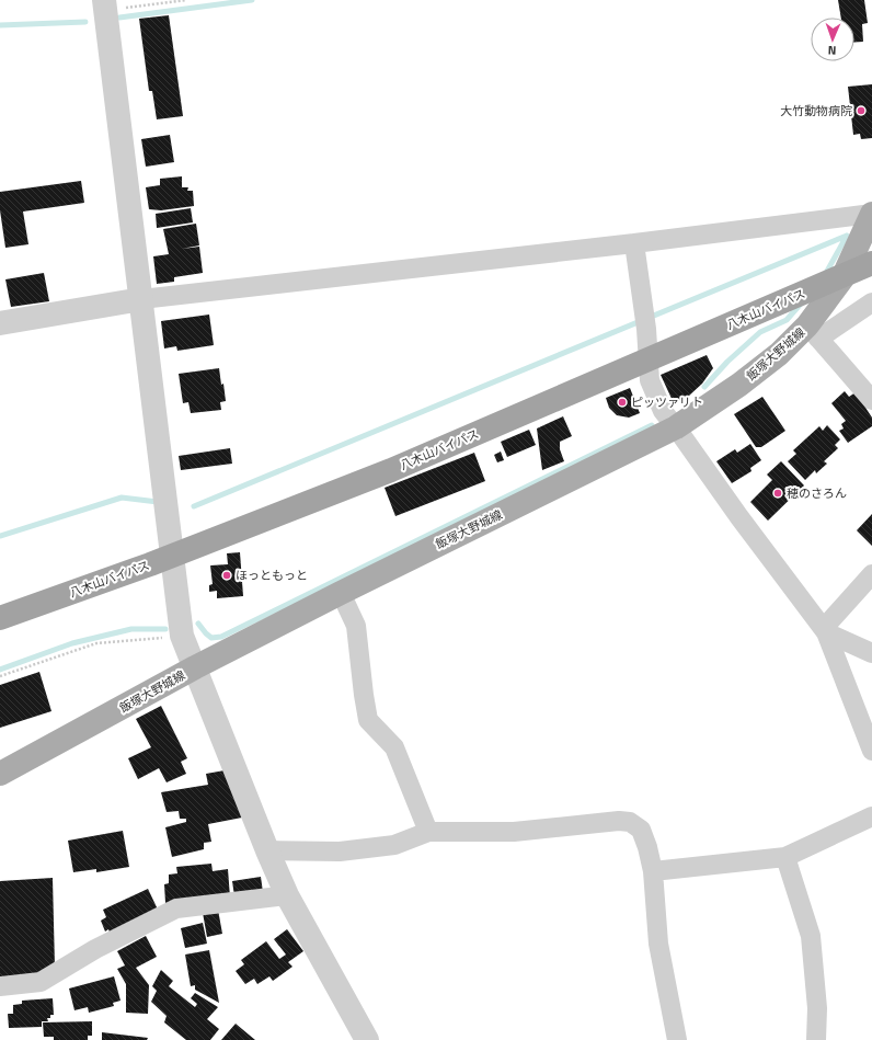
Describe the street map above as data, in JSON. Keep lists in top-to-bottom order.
{
  "streets": {
    "highway": ["八木山バイパス"],
    "main road": ["飯塚大野城線"]
  },
  "places": [
    "大竹動物病院",
    "ピッツァリト",
    "穂のさろん",
    "ほっともっと"
  ],
  "north": "bottom"
}
